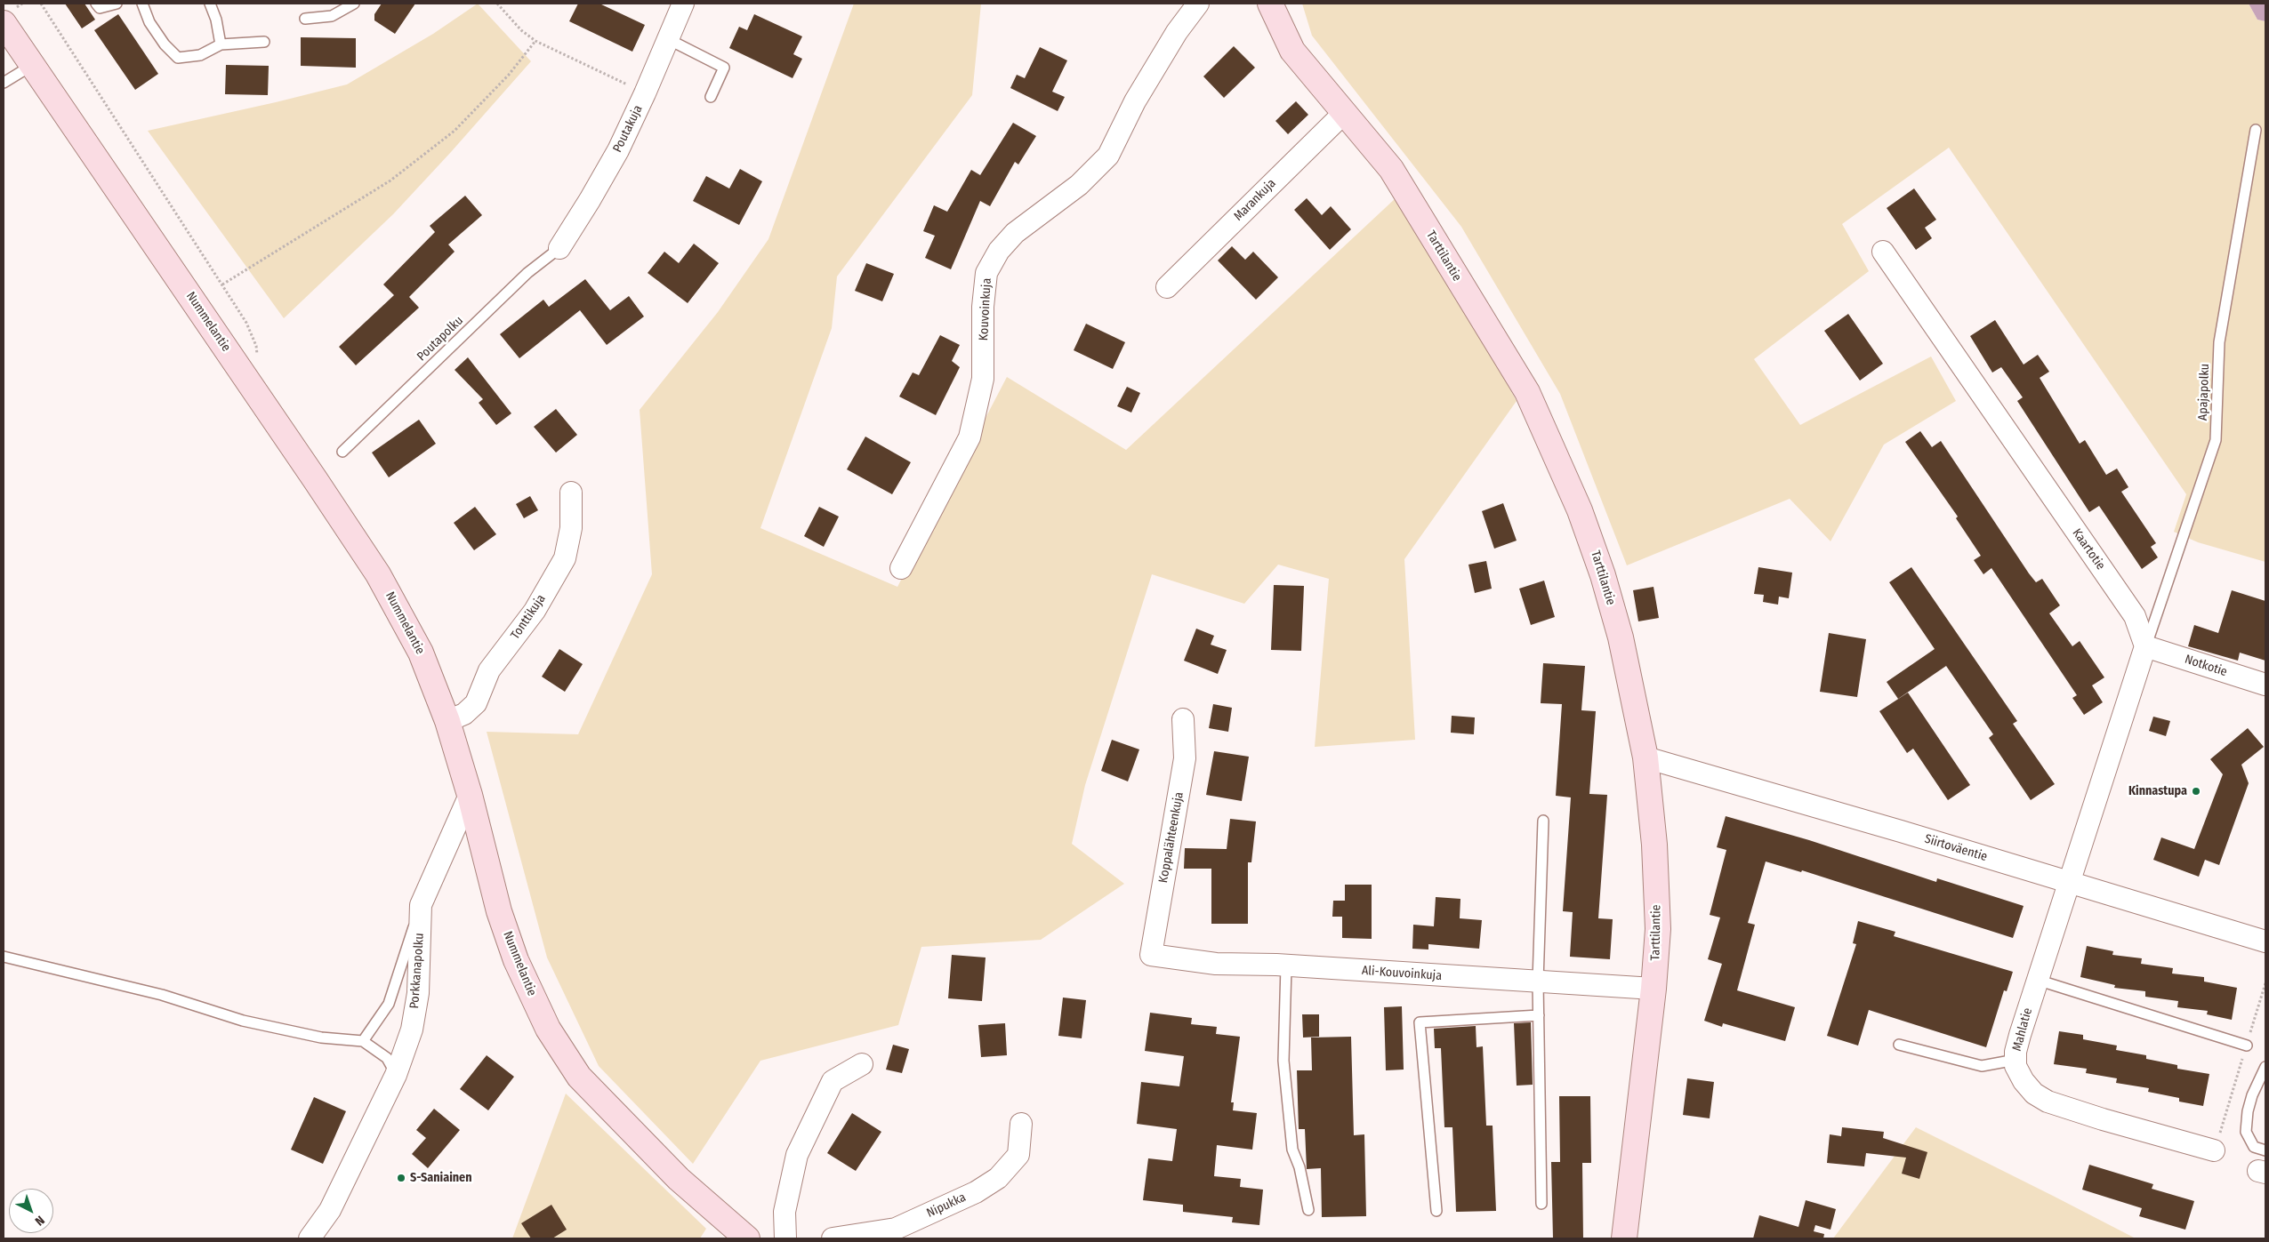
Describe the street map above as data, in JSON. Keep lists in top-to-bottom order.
{
  "streets": {
    "street": [
      "Poutakuja",
      "Marankuja",
      "Tarttilantie",
      "Kouvoinkuja",
      "Nummelantie",
      "Kaartotie",
      "Tonttikuja",
      "Notkotie",
      "Koppalähteenkuja",
      "Siirtoväentie",
      "Porkkanapolku",
      "Ali-Kouvoinkuja",
      "Mahlatie",
      "Nipukka"
    ],
    "lane": ["Poutapolku", "Apajapolku"]
  },
  "crossings": [
    ["Poutakuja", "Poutapolku"],
    ["Marankuja", "Tarttilantie"],
    ["Tarttilantie", "Siirtoväentie"],
    ["Tarttilantie", "Ali-Kouvoinkuja"],
    ["Nummelantie", "Tonttikuja"],
    ["Nummelantie", "Porkkanapolku"],
    ["Apajapolku", "Kaartotie"],
    ["Apajapolku", "Notkotie"],
    ["Kaartotie", "Notkotie"],
    ["Koppalähteenkuja", "Ali-Kouvoinkuja"],
    ["Siirtoväentie", "Mahlatie"]
  ],
  "places": ["Kinnastupa", "S-Saniainen"],
  "north": "bottom right"
}
